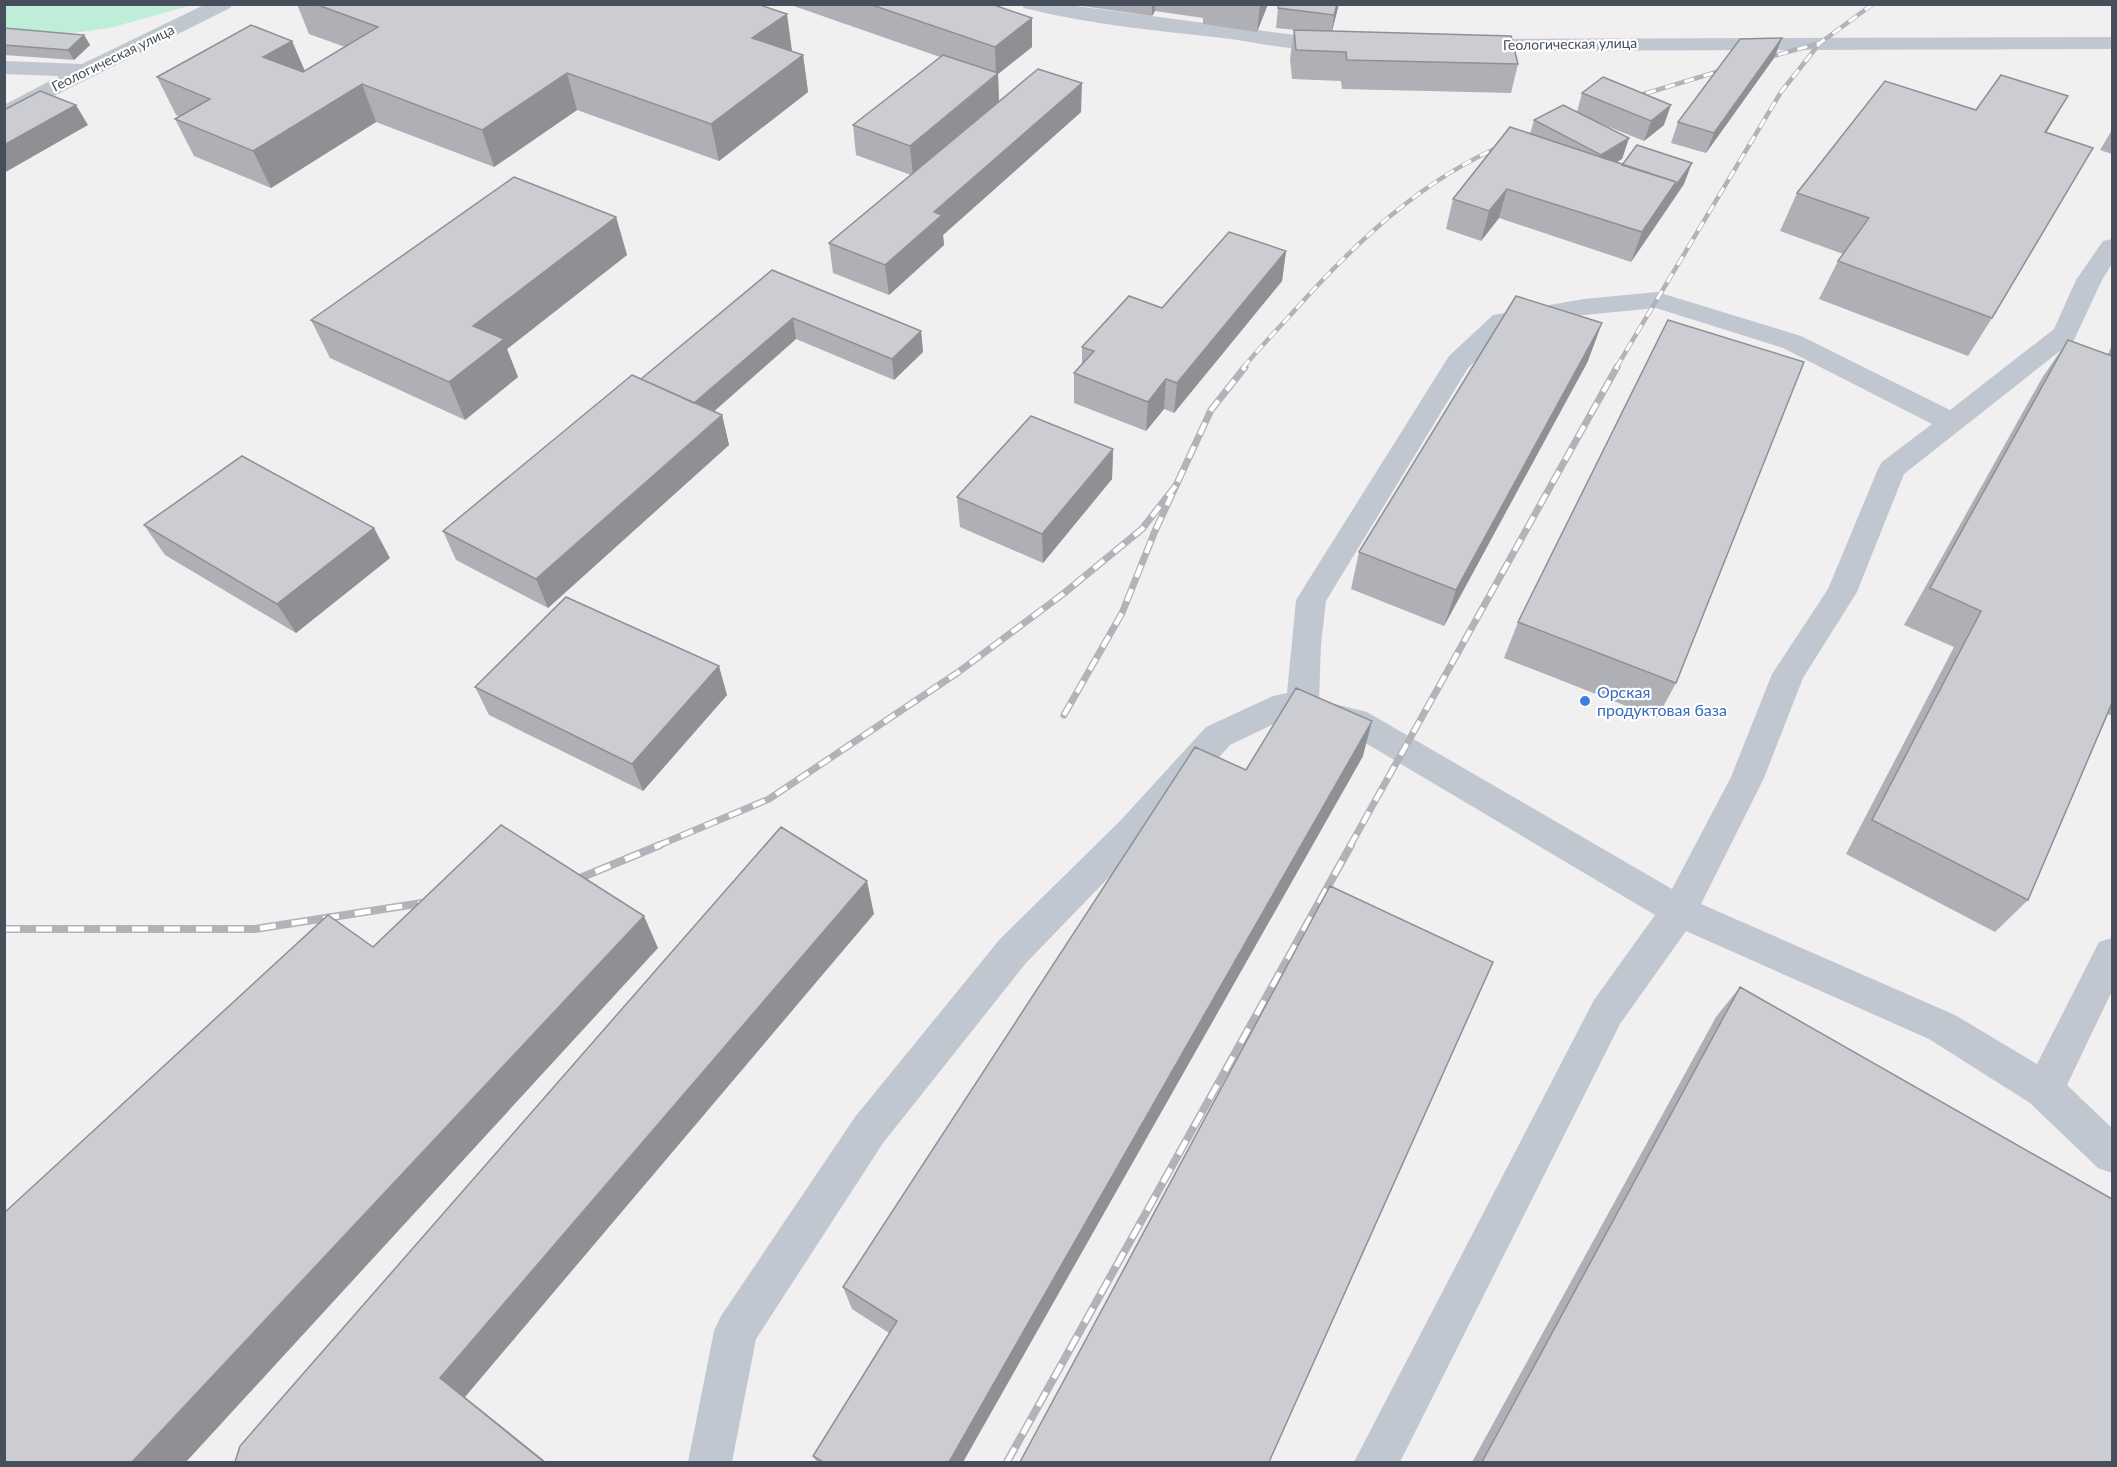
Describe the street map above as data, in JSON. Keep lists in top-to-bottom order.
{
  "streets": {
    "street": ["Геологическая улица"]
  },
  "places": ["Орская продуктовая база"]
}
